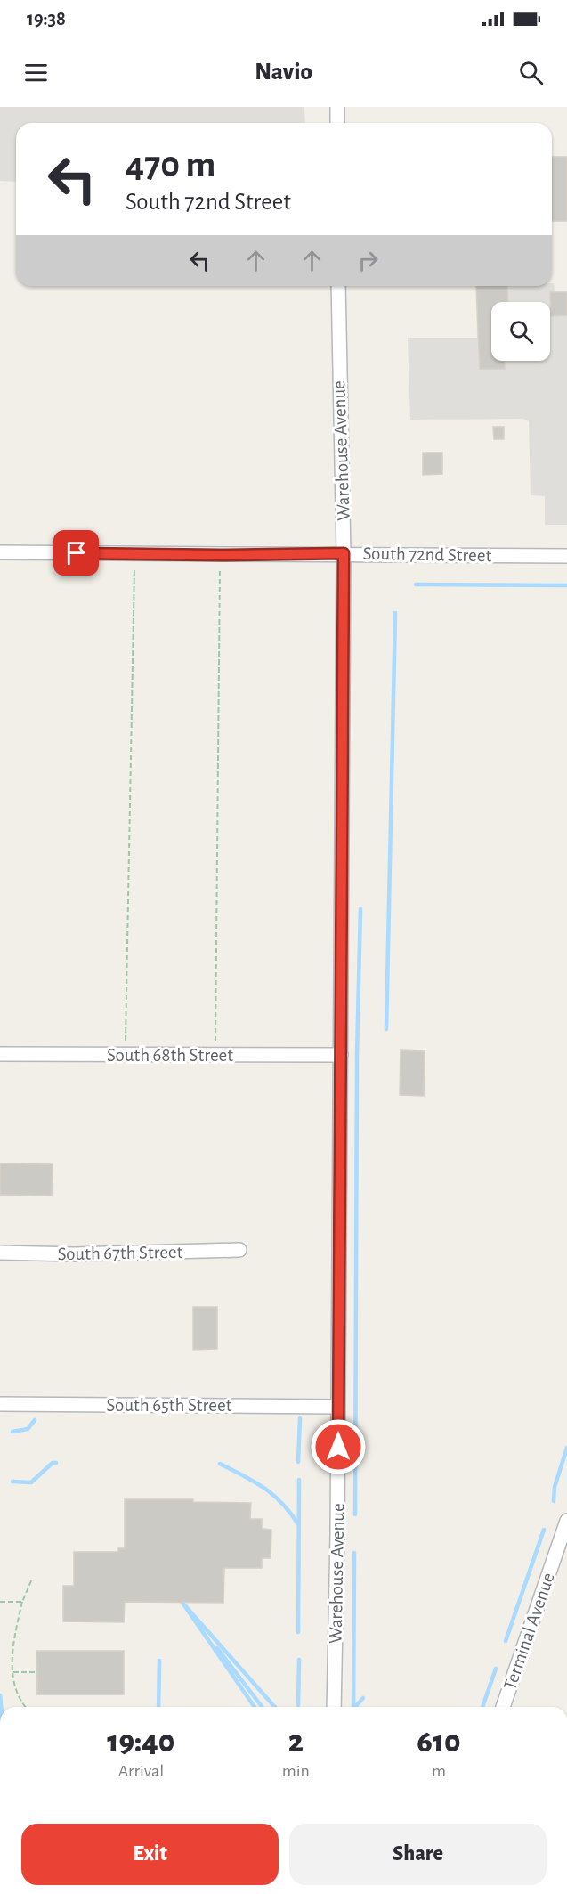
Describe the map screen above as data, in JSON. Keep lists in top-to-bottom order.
{
  "streets": {
    "street": [
      "Warehouse Avenue",
      "South 72nd Street",
      "South 68th Street",
      "South 67th Street",
      "South 65th Street",
      "Terminal Avenue"
    ]
  },
  "crossings": [
    ["Warehouse Avenue", "South 72nd Street"],
    ["Warehouse Avenue", "South 68th Street"],
    ["Warehouse Avenue", "South 65th Street"]
  ],
  "page": {
    "status": "19:38",
    "header": "Navio",
    "turn": ["470 m", "South 72nd Street"],
    "eta": [
      "19:40",
      "Arrival",
      "2",
      "min",
      "610",
      "m"
    ],
    "buttons": ["Exit", "Share"]
  }
}
